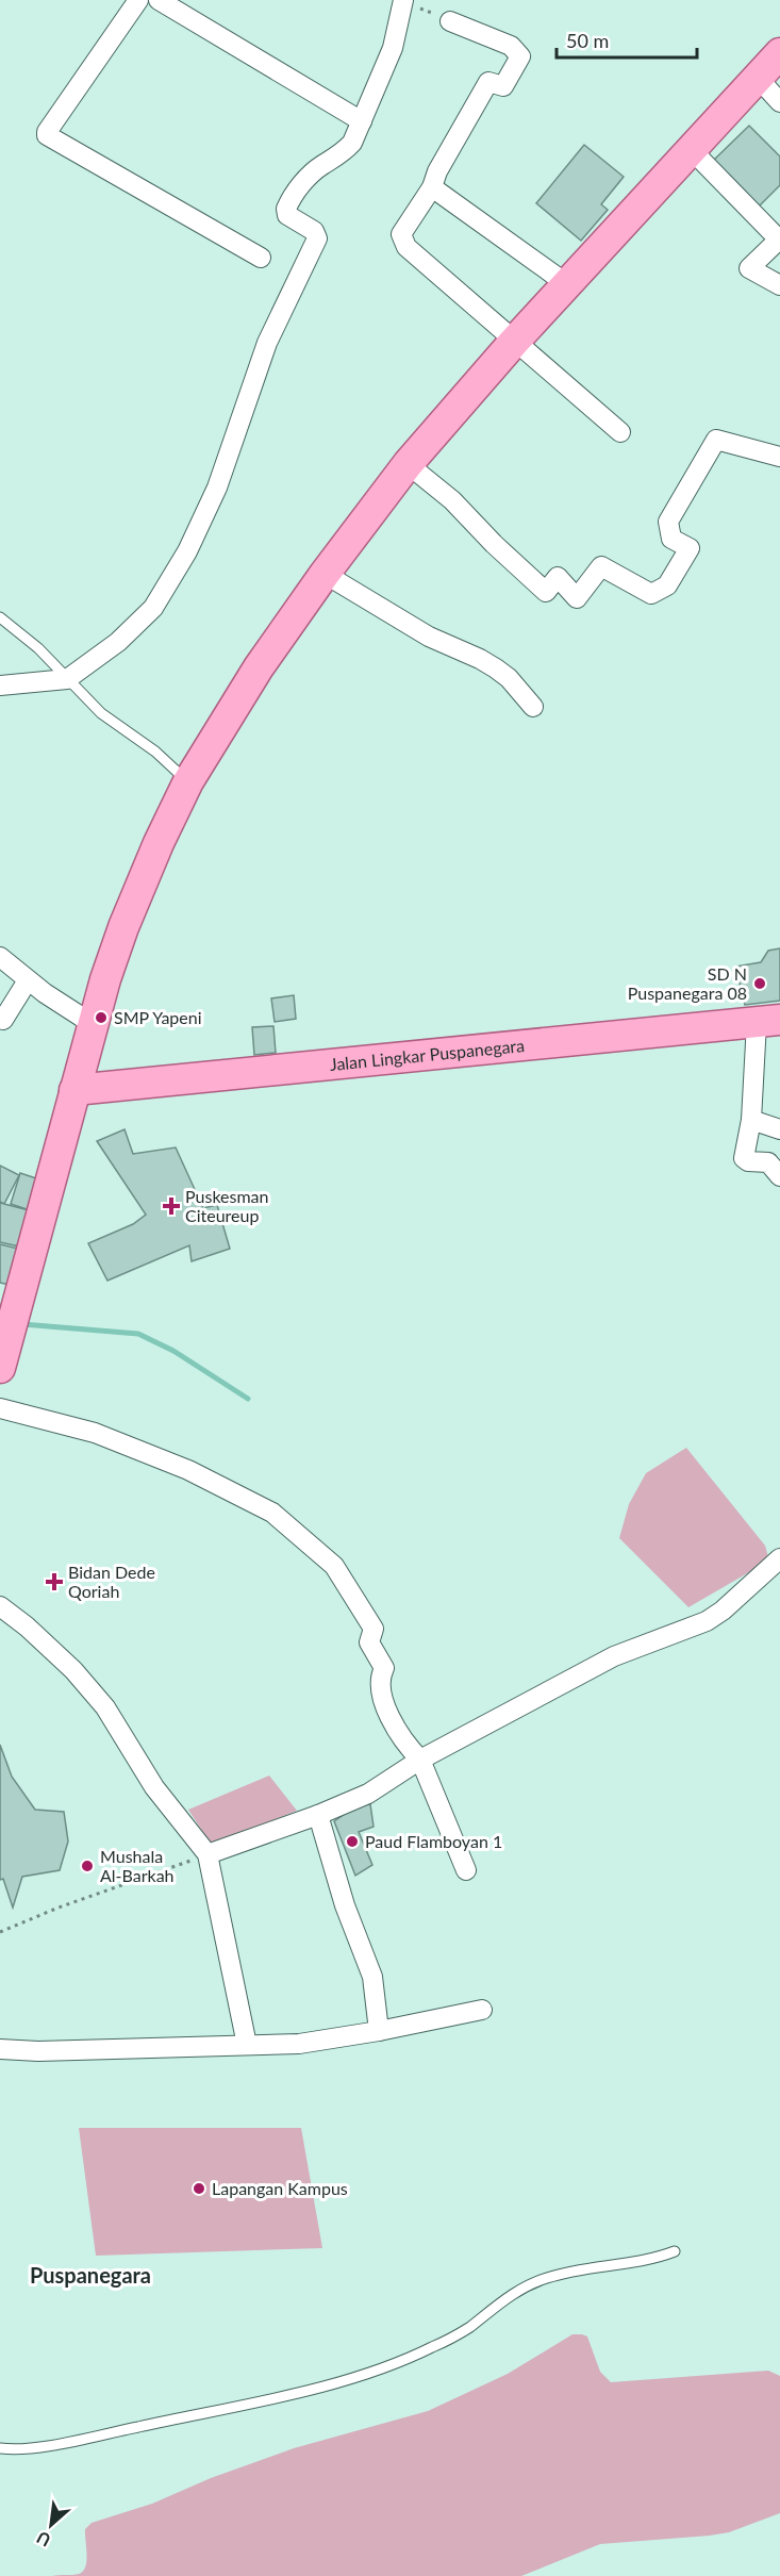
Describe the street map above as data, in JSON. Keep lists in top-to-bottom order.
{
  "streets": {
    "main road": ["Jalan Lingkar Puspanegara"]
  },
  "districts": ["Puspanegara"],
  "places": {
    "other": [
      "SD N Puspanegara 08",
      "SMP Yapeni",
      "Paud Flamboyan 1",
      "Mushala Al-Barkah",
      "Lapangan Kampus"
    ],
    "health": ["Puskesman Citeureup", "Bidan Dede Qoriah"]
  },
  "scale_bar": "50 m",
  "north": "bottom left"
}
